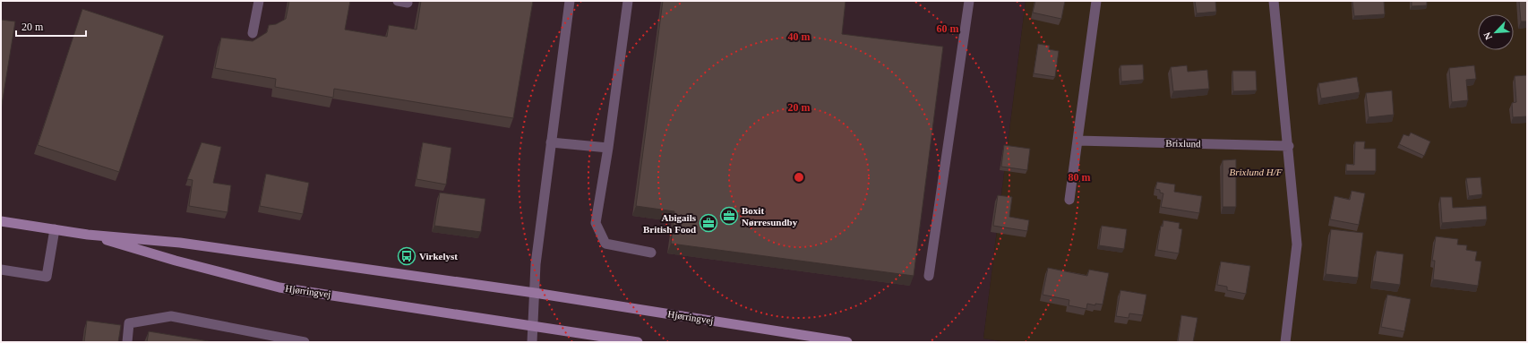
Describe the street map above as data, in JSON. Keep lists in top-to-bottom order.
{
  "streets": {
    "main road": ["Hjørringvej"],
    "street": ["Brixlund"]
  },
  "parks": ["Brixlund H/F"],
  "places": {
    "office": ["Boxit Nørresundby", "Abigails British Food"],
    "bus stop": ["Virkelyst"]
  },
  "scale_bar": "20 m",
  "north": "bottom left",
  "rings": [
    "60 m",
    "40 m",
    "20 m",
    "80 m"
  ]
}
